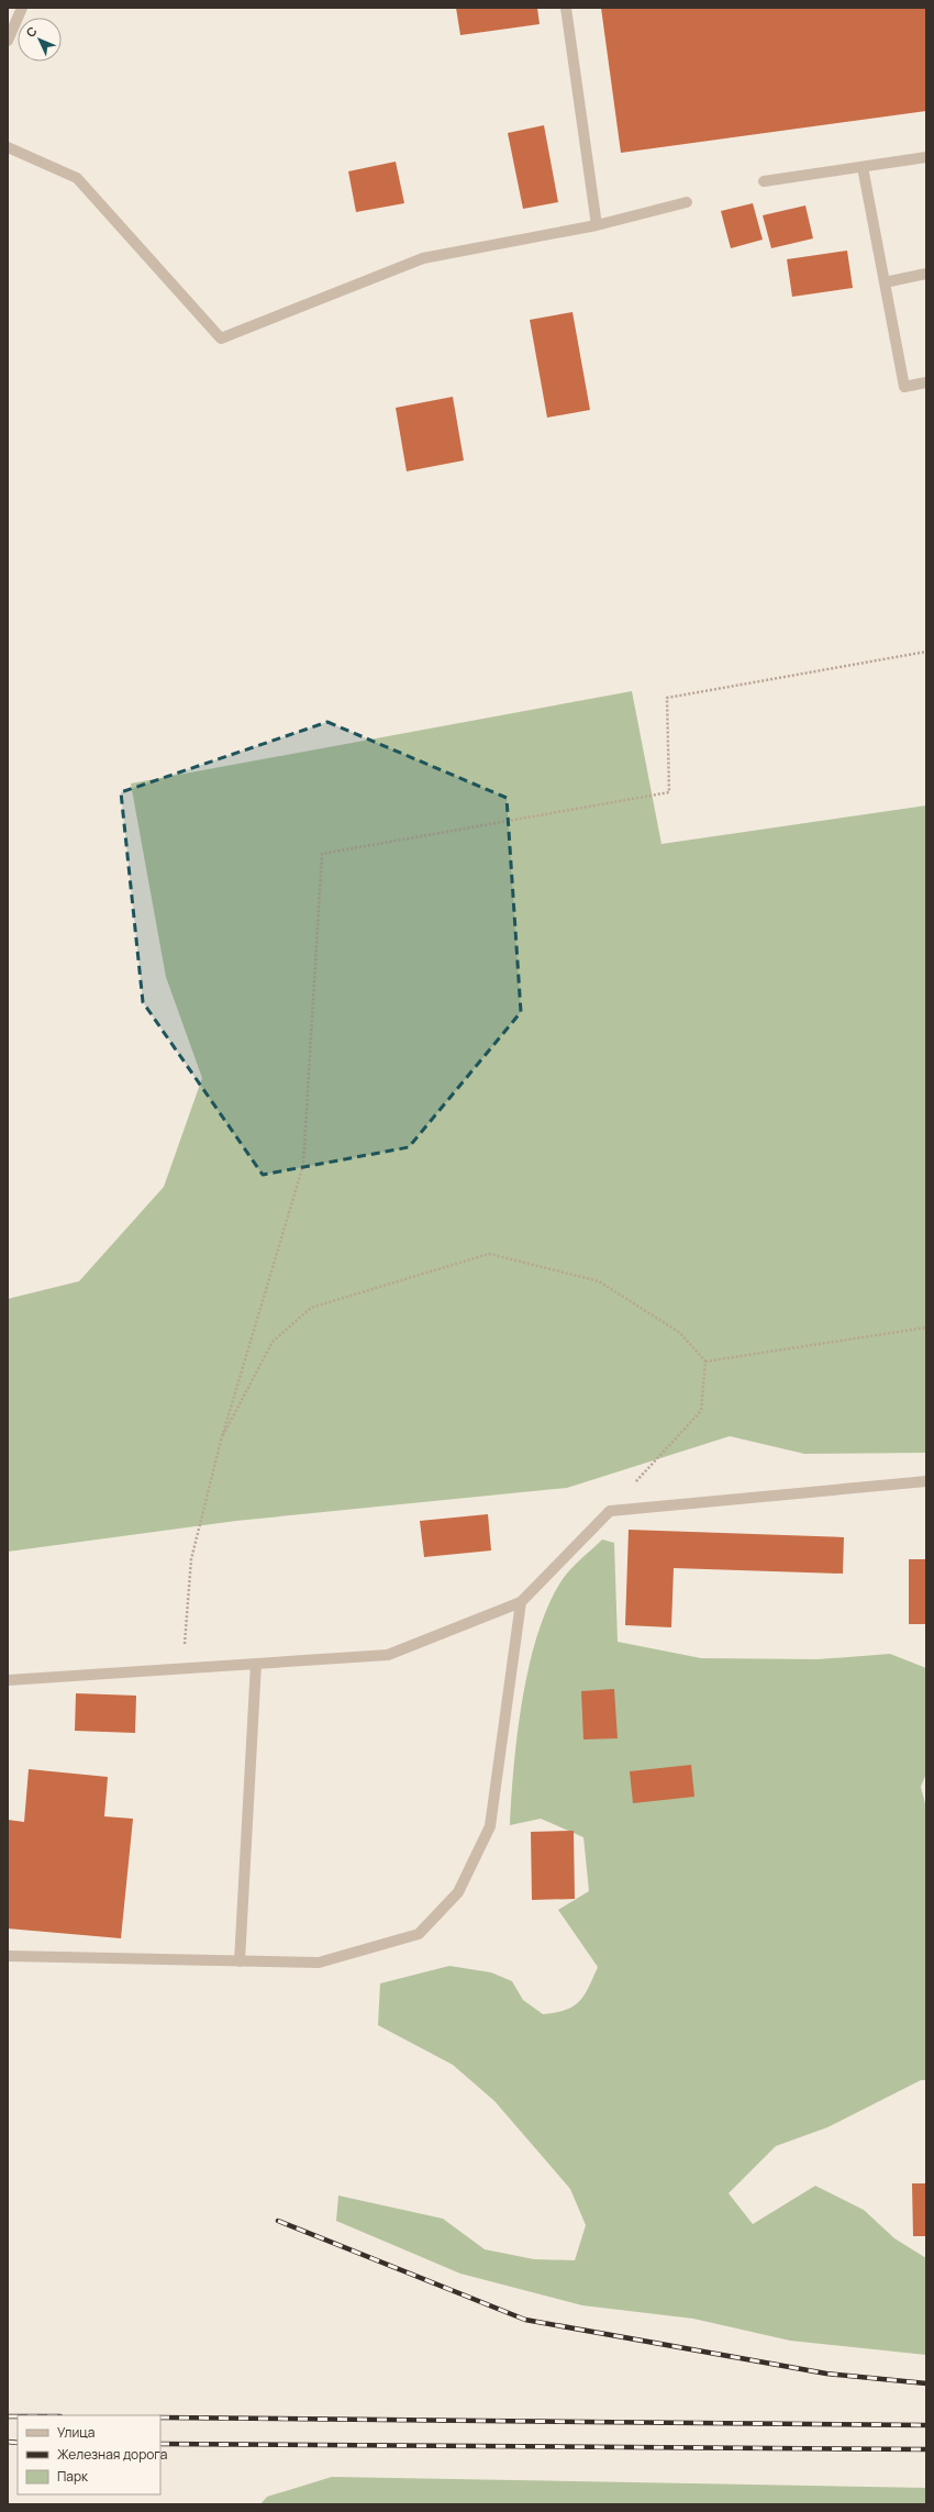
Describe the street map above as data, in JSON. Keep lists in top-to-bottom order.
{
  "legend": ["Улица", "Железная дорога", "Парк"],
  "north": "top left"
}
